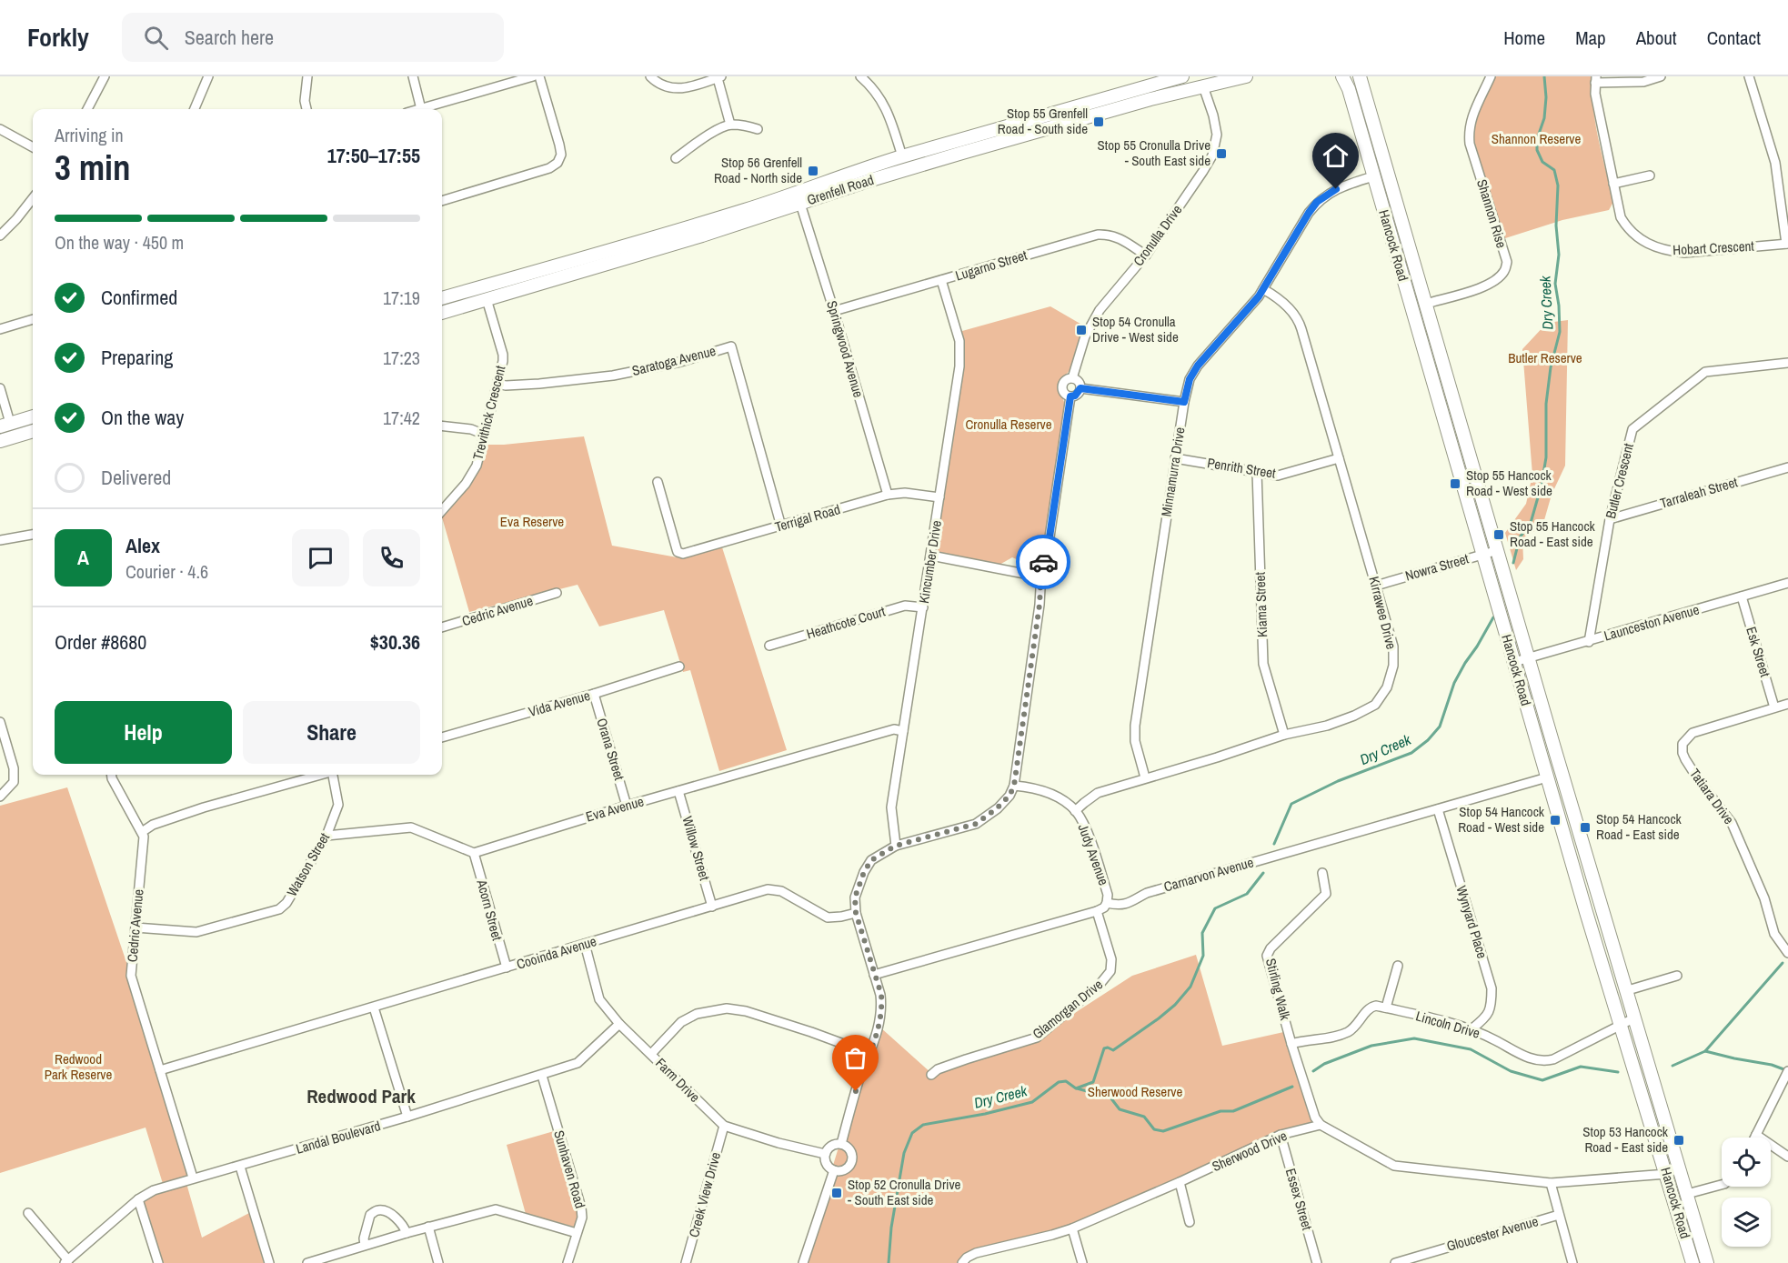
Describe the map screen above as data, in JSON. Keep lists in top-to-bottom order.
{
  "streets": {
    "main road": ["Grenfell Road", "Hancock Road"],
    "street": [
      "Shannon Rise",
      "Cronulla Drive",
      "Hobart Crescent",
      "Lugarno Street",
      "Springwood Avenue",
      "Saratoga Avenue",
      "Trevithick Crescent",
      "Penrith Street",
      "Minnamurra Drive",
      "Butler Crescent",
      "Tarraleah Street",
      "Terrigal Road",
      "Kincumber Drive",
      "Nowra Street",
      "Kiama Street",
      "Cedric Avenue",
      "Kirrawee Drive",
      "Heathcote Court",
      "Launceston Avenue",
      "Esk Street",
      "Vida Avenue",
      "Orana Street",
      "Tatiara Drive",
      "Eva Avenue",
      "Willow Street",
      "Judy Avenue",
      "Watson Street",
      "Carnarvon Avenue",
      "Acorn Street",
      "Wynyard Place",
      "Cooinda Avenue",
      "Stirling Walk",
      "Glamorgan Drive",
      "Lincoln Drive",
      "Farm Drive",
      "Landal Boulevard",
      "Sherwood Drive",
      "Sunhaven Road",
      "Creek View Drive",
      "Essex Street",
      "Gloucester Avenue"
    ]
  },
  "crossings": [
    ["Grenfell Road", "Cronulla Drive"],
    ["Grenfell Road", "Springwood Avenue"],
    ["Grenfell Road", "Trevithick Crescent"],
    ["Shannon Rise", "Hancock Road"],
    ["Cronulla Drive", "Lugarno Street"],
    ["Hancock Road", "Minnamurra Drive"],
    ["Hancock Road", "Nowra Street"],
    ["Hancock Road", "Launceston Avenue"],
    ["Hancock Road", "Carnarvon Avenue"],
    ["Hancock Road", "Lincoln Drive"],
    ["Lugarno Street", "Springwood Avenue"],
    ["Lugarno Street", "Kincumber Drive"],
    ["Springwood Avenue", "Terrigal Road"],
    ["Saratoga Avenue", "Trevithick Crescent"],
    ["Saratoga Avenue", "Terrigal Road"],
    ["Penrith Street", "Minnamurra Drive"],
    ["Penrith Street", "Kiama Street"],
    ["Penrith Street", "Kirrawee Drive"],
    ["Minnamurra Drive", "Kirrawee Drive"],
    ["Butler Crescent", "Tarraleah Street"],
    ["Butler Crescent", "Launceston Avenue"],
    ["Terrigal Road", "Kincumber Drive"],
    ["Kincumber Drive", "Heathcote Court"],
    ["Kincumber Drive", "Eva Avenue"],
    ["Nowra Street", "Kirrawee Drive"],
    ["Kiama Street", "Kirrawee Drive"],
    ["Cedric Avenue", "Watson Street"],
    ["Cedric Avenue", "Cooinda Avenue"],
    ["Cedric Avenue", "Landal Boulevard"],
    ["Kirrawee Drive", "Judy Avenue"],
    ["Launceston Avenue", "Esk Street"],
    ["Esk Street", "Tatiara Drive"],
    ["Vida Avenue", "Orana Street"],
    ["Orana Street", "Eva Avenue"],
    ["Eva Avenue", "Willow Street"],
    ["Eva Avenue", "Acorn Street"],
    ["Willow Street", "Cooinda Avenue"],
    ["Judy Avenue", "Carnarvon Avenue"],
    ["Carnarvon Avenue", "Wynyard Place"],
    ["Acorn Street", "Cooinda Avenue"],
    ["Wynyard Place", "Lincoln Drive"],
    ["Cooinda Avenue", "Farm Drive"],
    ["Stirling Walk", "Sherwood Drive"],
    ["Farm Drive", "Landal Boulevard"],
    ["Farm Drive", "Creek View Drive"],
    ["Landal Boulevard", "Sunhaven Road"],
    ["Sherwood Drive", "Essex Street"]
  ],
  "districts": ["Redwood Park"],
  "water": ["Dry Creek"],
  "parks": [
    "Shannon Reserve",
    "Butler Reserve",
    "Cronulla Reserve",
    "Eva Reserve",
    "Redwood Park Reserve",
    "Sherwood Reserve"
  ],
  "places": {
    "transit": [
      "Stop 55 Grenfell Road - South side",
      "Stop 55 Cronulla Drive - South East side",
      "Stop 56 Grenfell Road - North side",
      "Stop 54 Cronulla Drive - West side",
      "Stop 55 Hancock Road - West side",
      "Stop 55 Hancock Road - East side",
      "Stop 54 Hancock Road - West side",
      "Stop 54 Hancock Road - East side",
      "Stop 53 Hancock Road - East side",
      "Stop 52 Cronulla Drive - South East side"
    ]
  },
  "page": {
    "header": "Forkly",
    "search": "Search here",
    "nav": [
      "Home",
      "Map",
      "About",
      "Contact"
    ],
    "heading": ["3 min", "Arriving in", "17:50–17:55"],
    "panel": [
      "Alex",
      "Courier · 4.6",
      "Order #8680",
      "$30.36"
    ],
    "bar": "On the way · 450 m",
    "list": [
      ["Confirmed", "17:19"],
      ["Preparing", "17:23"],
      ["On the way", "17:42"],
      "Delivered"
    ],
    "round": "A",
    "buttons": ["Help", "Share"]
  }
}
